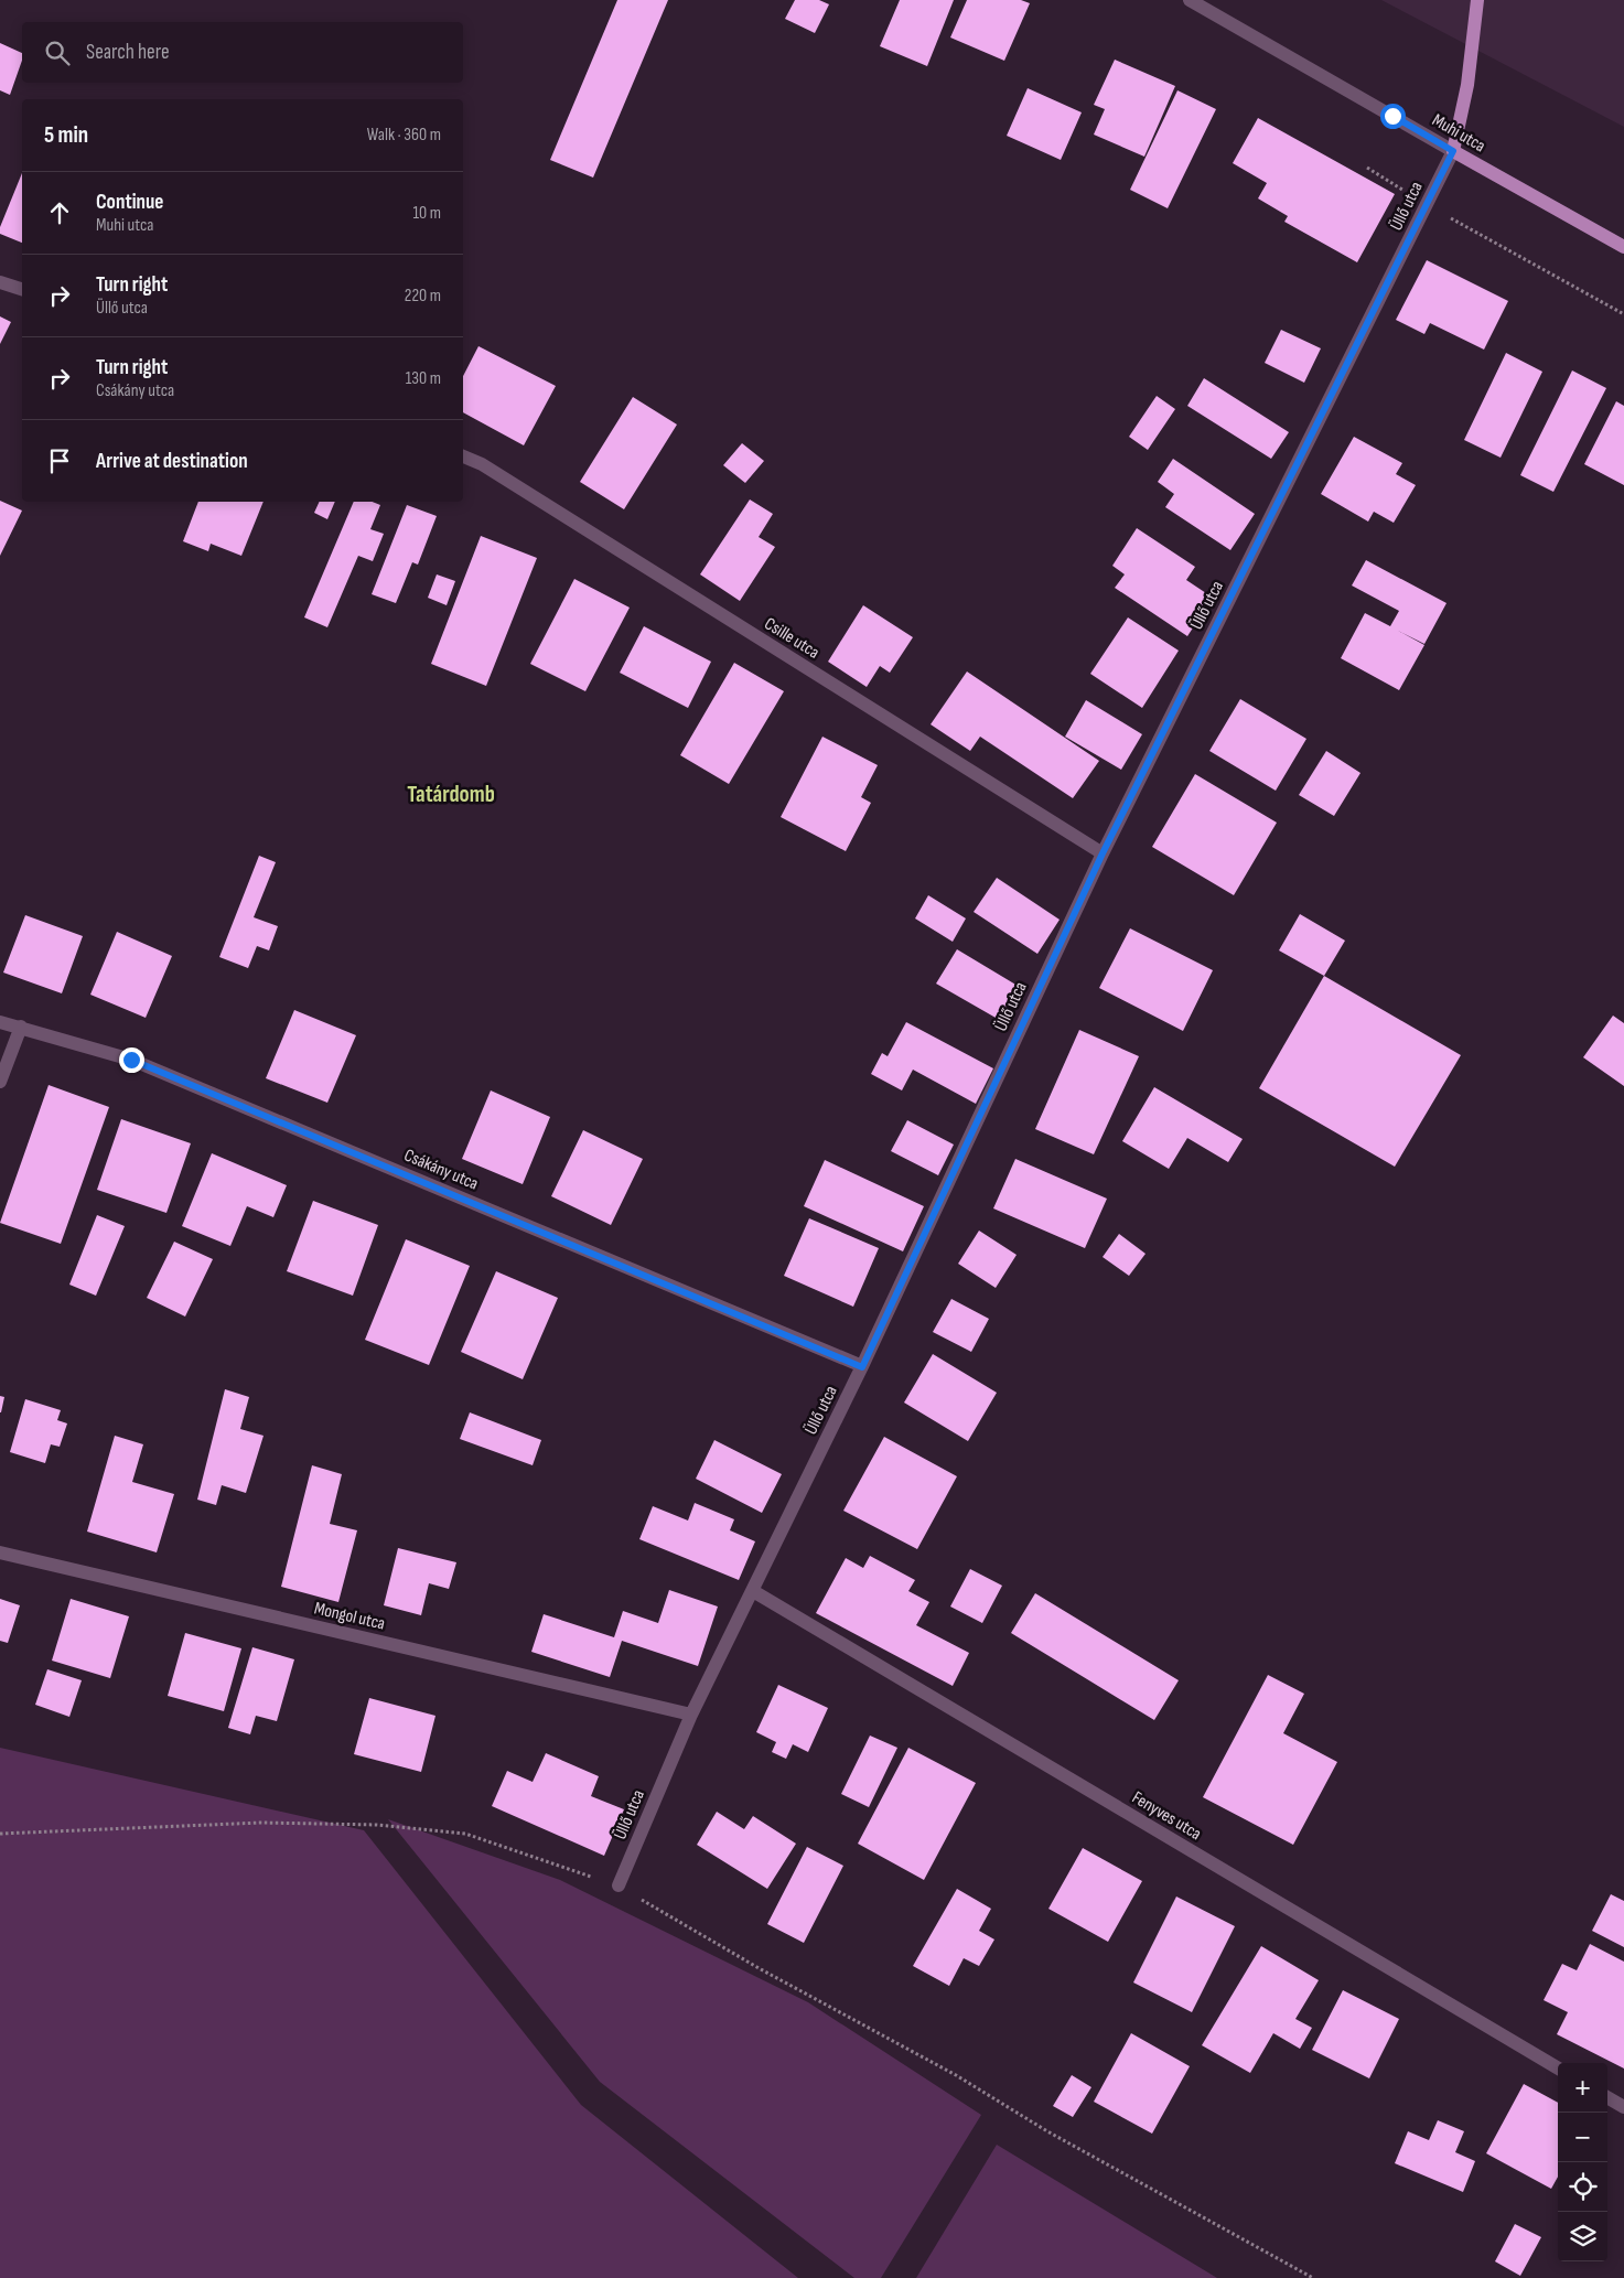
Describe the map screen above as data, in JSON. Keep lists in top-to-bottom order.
{
  "streets": {
    "main road": ["Muhi utca"],
    "street": [
      "Üllő utca",
      "Csille utca",
      "Csákány utca",
      "Mongol utca",
      "Fenyves utca"
    ]
  },
  "crossings": [
    ["Muhi utca", "Üllő utca"],
    ["Üllő utca", "Csille utca"],
    ["Üllő utca", "Csákány utca"],
    ["Üllő utca", "Mongol utca"],
    ["Üllő utca", "Fenyves utca"]
  ],
  "districts": ["Tatárdomb"],
  "page": {
    "search": "Search here",
    "heading": ["5 min", "Walk · 360 m"],
    "list": [
      ["Continue", "Muhi utca", "10 m"],
      ["Turn right", "Üllő utca", "220 m"],
      ["Turn right", "Csákány utca", "130 m"],
      "Arrive at destination"
    ],
    "map_buttons": ["+", "−"]
  }
}
